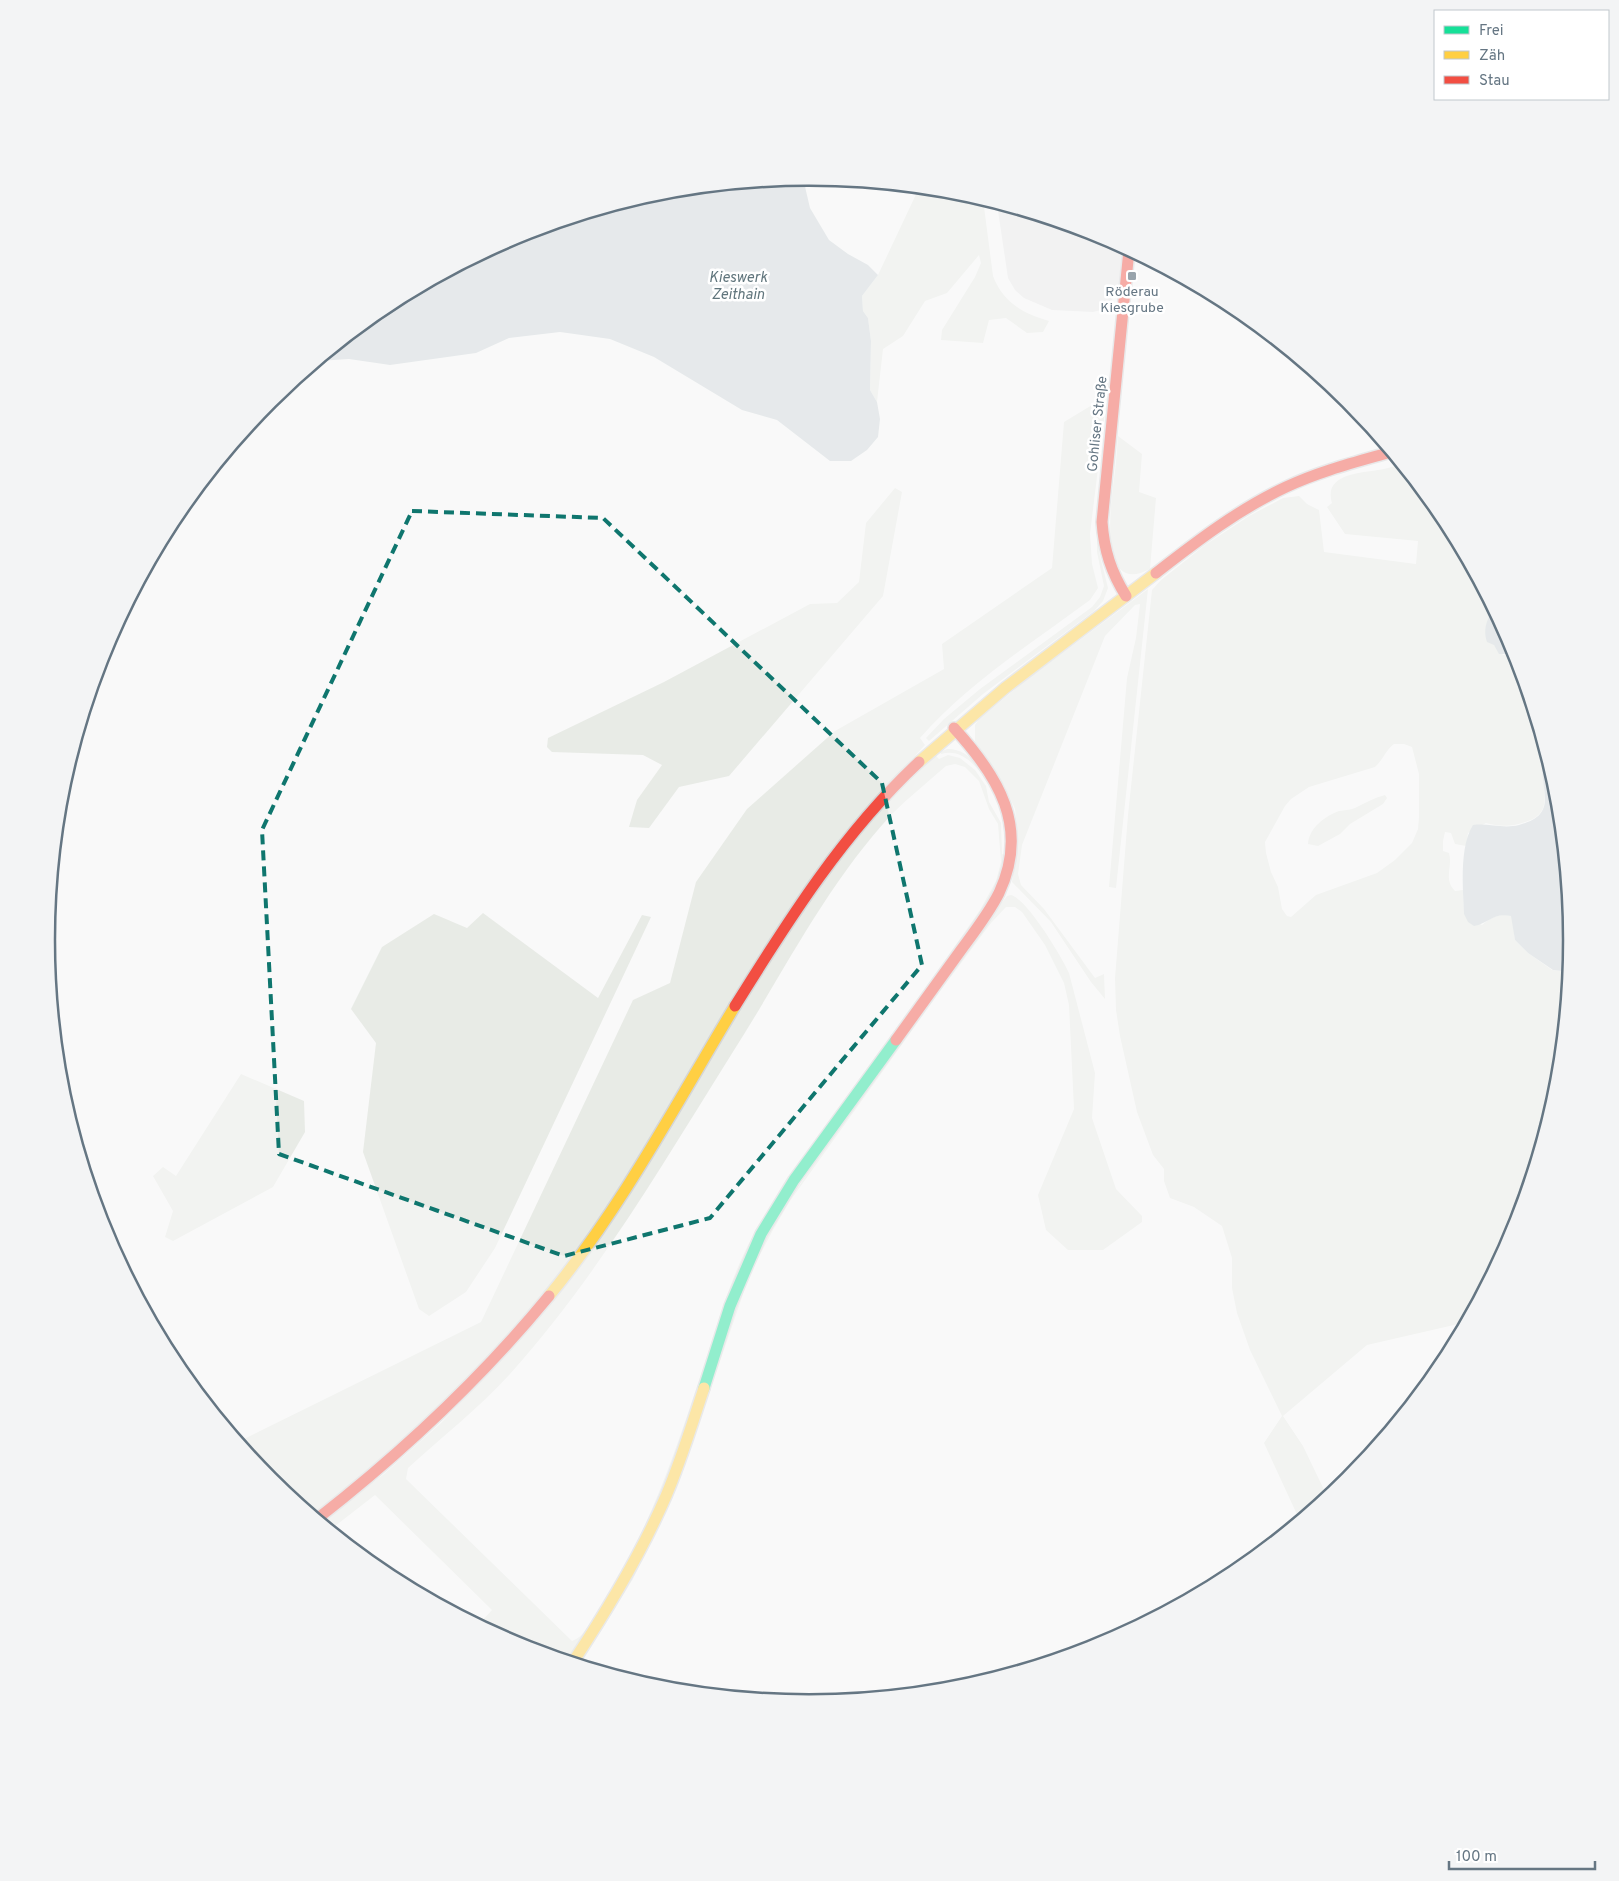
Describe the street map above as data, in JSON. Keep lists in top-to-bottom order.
{
  "streets": {
    "main road": ["Gohliser Straße"]
  },
  "water": ["Kieswerk Zeithain"],
  "places": {
    "transit": ["Röderau Kiesgrube"]
  },
  "legend": ["Frei", "Zäh", "Stau"],
  "scale_bar": "100 m"
}
